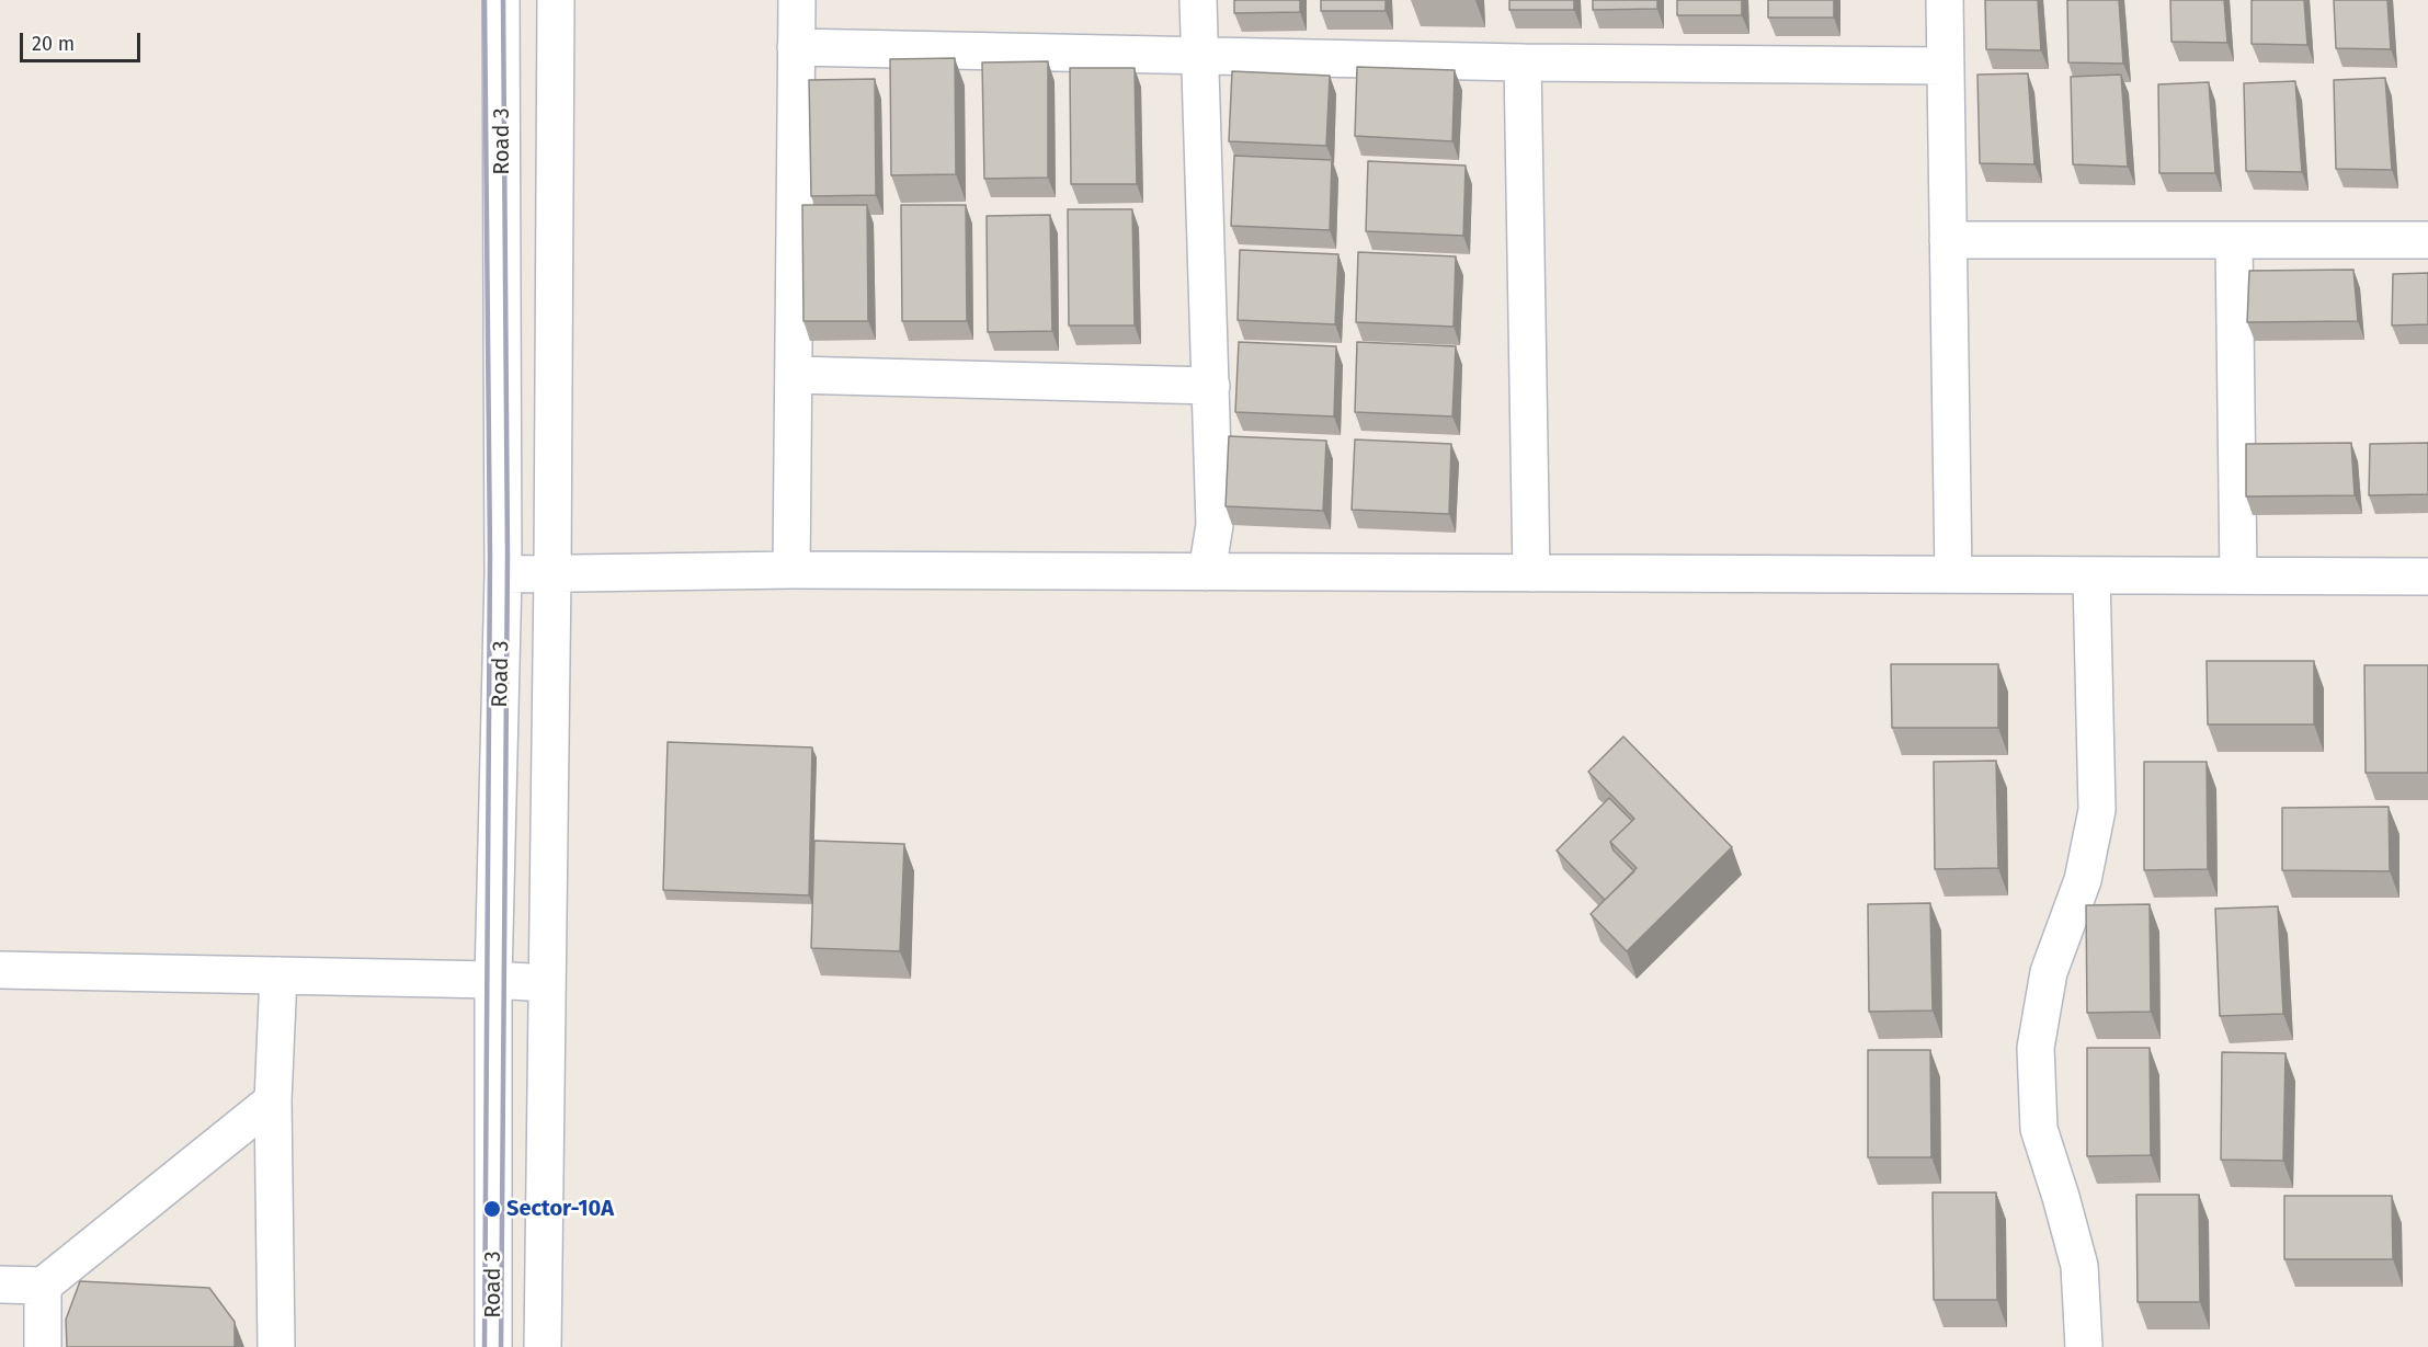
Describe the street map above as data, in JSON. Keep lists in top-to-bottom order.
{
  "streets": {
    "street": ["Road 3"]
  },
  "places": ["Sector-10A"],
  "scale_bar": "20 m"
}
